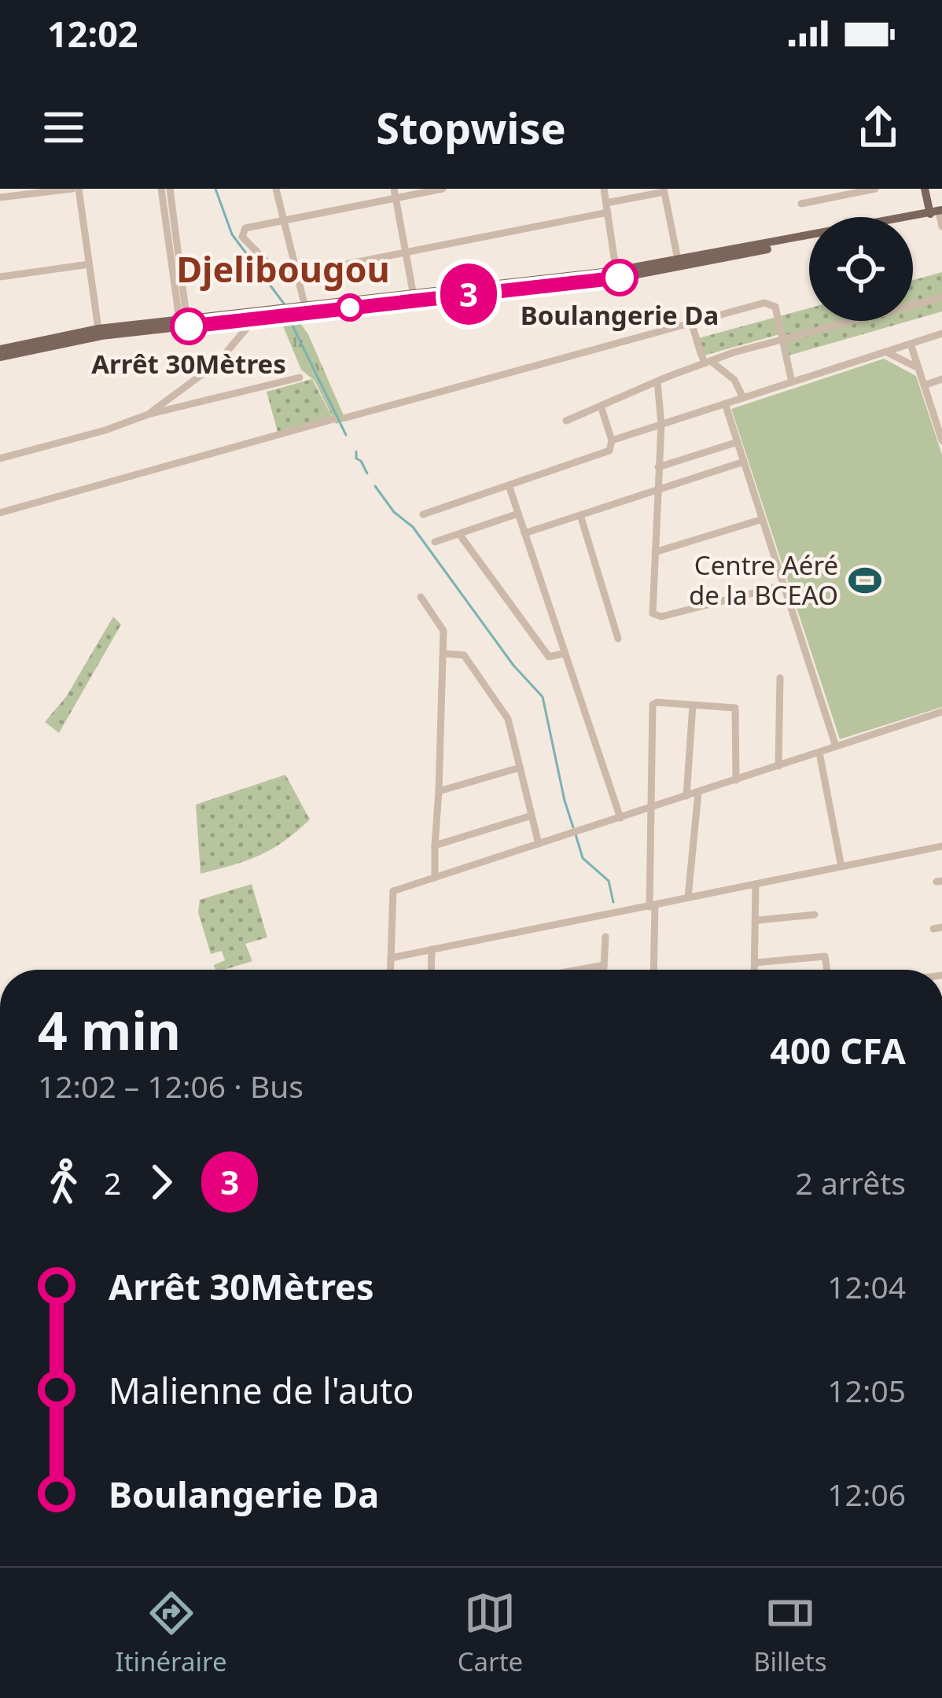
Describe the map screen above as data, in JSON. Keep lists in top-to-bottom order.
{
  "districts": ["Djelibougou"],
  "places": {
    "other": ["Boulangerie Da", "Arrêt 30Mètres"],
    "sports": ["Centre Aéré de la BCEAO"]
  },
  "lines": ["bus line 3"],
  "page": {
    "status": "12:02",
    "header": "Stopwise",
    "on_map": "3",
    "heading": ["4 min", "12:02 – 12:06 · Bus", "400 CFA"],
    "legs": ["2", "3", "2 arrêts"],
    "list": [
      {
        "name": "Arrêt 30Mètres",
        "value": "12:04"
      },
      {
        "name": "Malienne de l'auto",
        "value": "12:05"
      },
      {
        "name": "Boulangerie Da",
        "value": "12:06"
      }
    ],
    "tabs": ["Itinéraire", "Carte", "Billets"]
  }
}
